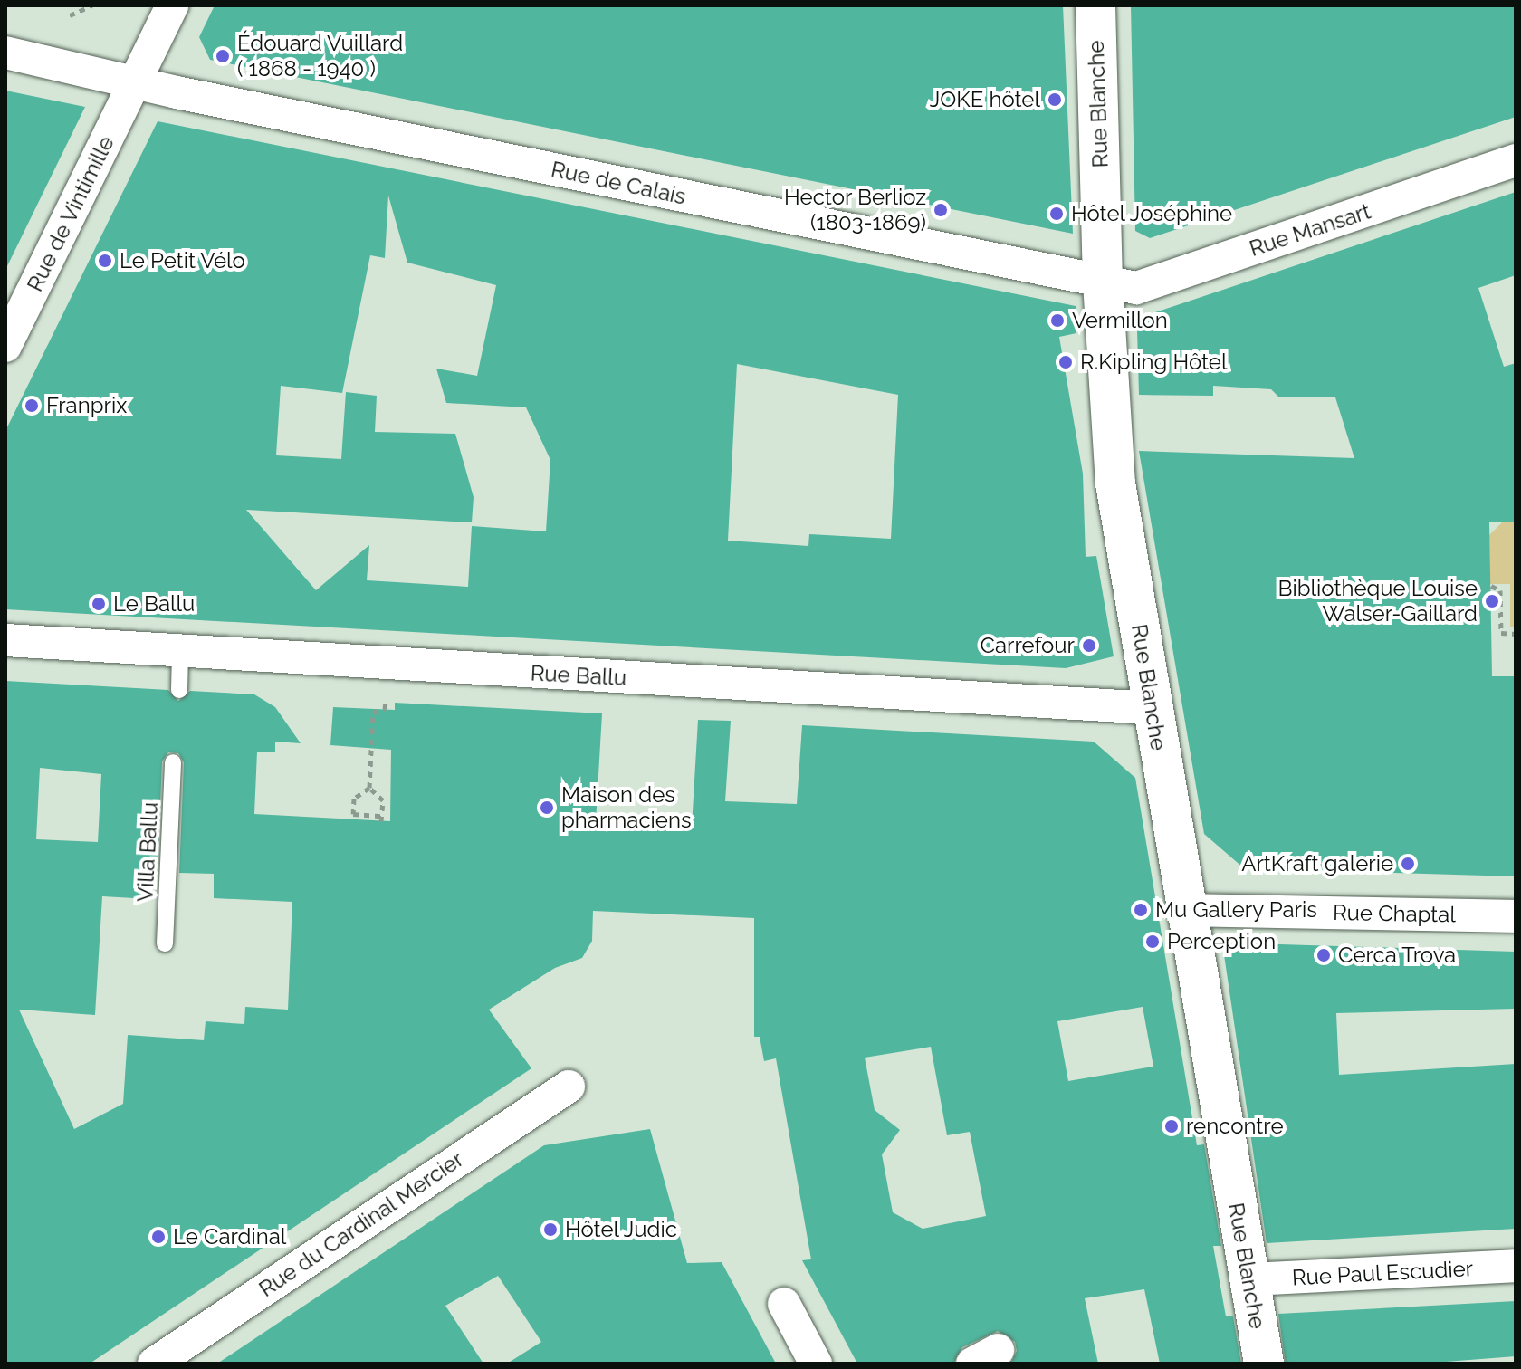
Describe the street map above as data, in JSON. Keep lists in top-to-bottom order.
{
  "streets": {
    "street": [
      "Rue Blanche",
      "Rue de Calais",
      "Rue de Vintimille",
      "Rue Mansart",
      "Rue Ballu",
      "Rue Chaptal",
      "Rue du Cardinal Mercier",
      "Rue Paul Escudier"
    ],
    "lane": ["Villa Ballu"]
  },
  "crossings": [
    ["Rue Blanche", "Rue de Calais"],
    ["Rue Blanche", "Rue Mansart"],
    ["Rue Blanche", "Rue Ballu"],
    ["Rue Blanche", "Rue Chaptal"],
    ["Rue Blanche", "Rue Paul Escudier"],
    ["Rue de Calais", "Rue de Vintimille"],
    ["Rue de Calais", "Rue Mansart"]
  ],
  "places": [
    "Édouard Vuillard ( 1868 - 1940 )",
    "JOKE hôtel",
    "Hector Berlioz (1803-1869)",
    "Hôtel Joséphine",
    "Le Petit Vélo",
    "Vermillon",
    "R.Kipling Hôtel",
    "Franprix",
    "Bibliothèque Louise Walser-Gaillard",
    "Le Ballu",
    "Carrefour",
    "Maison des pharmaciens",
    "ArtKraft galerie",
    "Mu Gallery Paris",
    "Perception",
    "Cerca Trova",
    "rencontre",
    "Hôtel Judic",
    "Le Cardinal"
  ]
}
